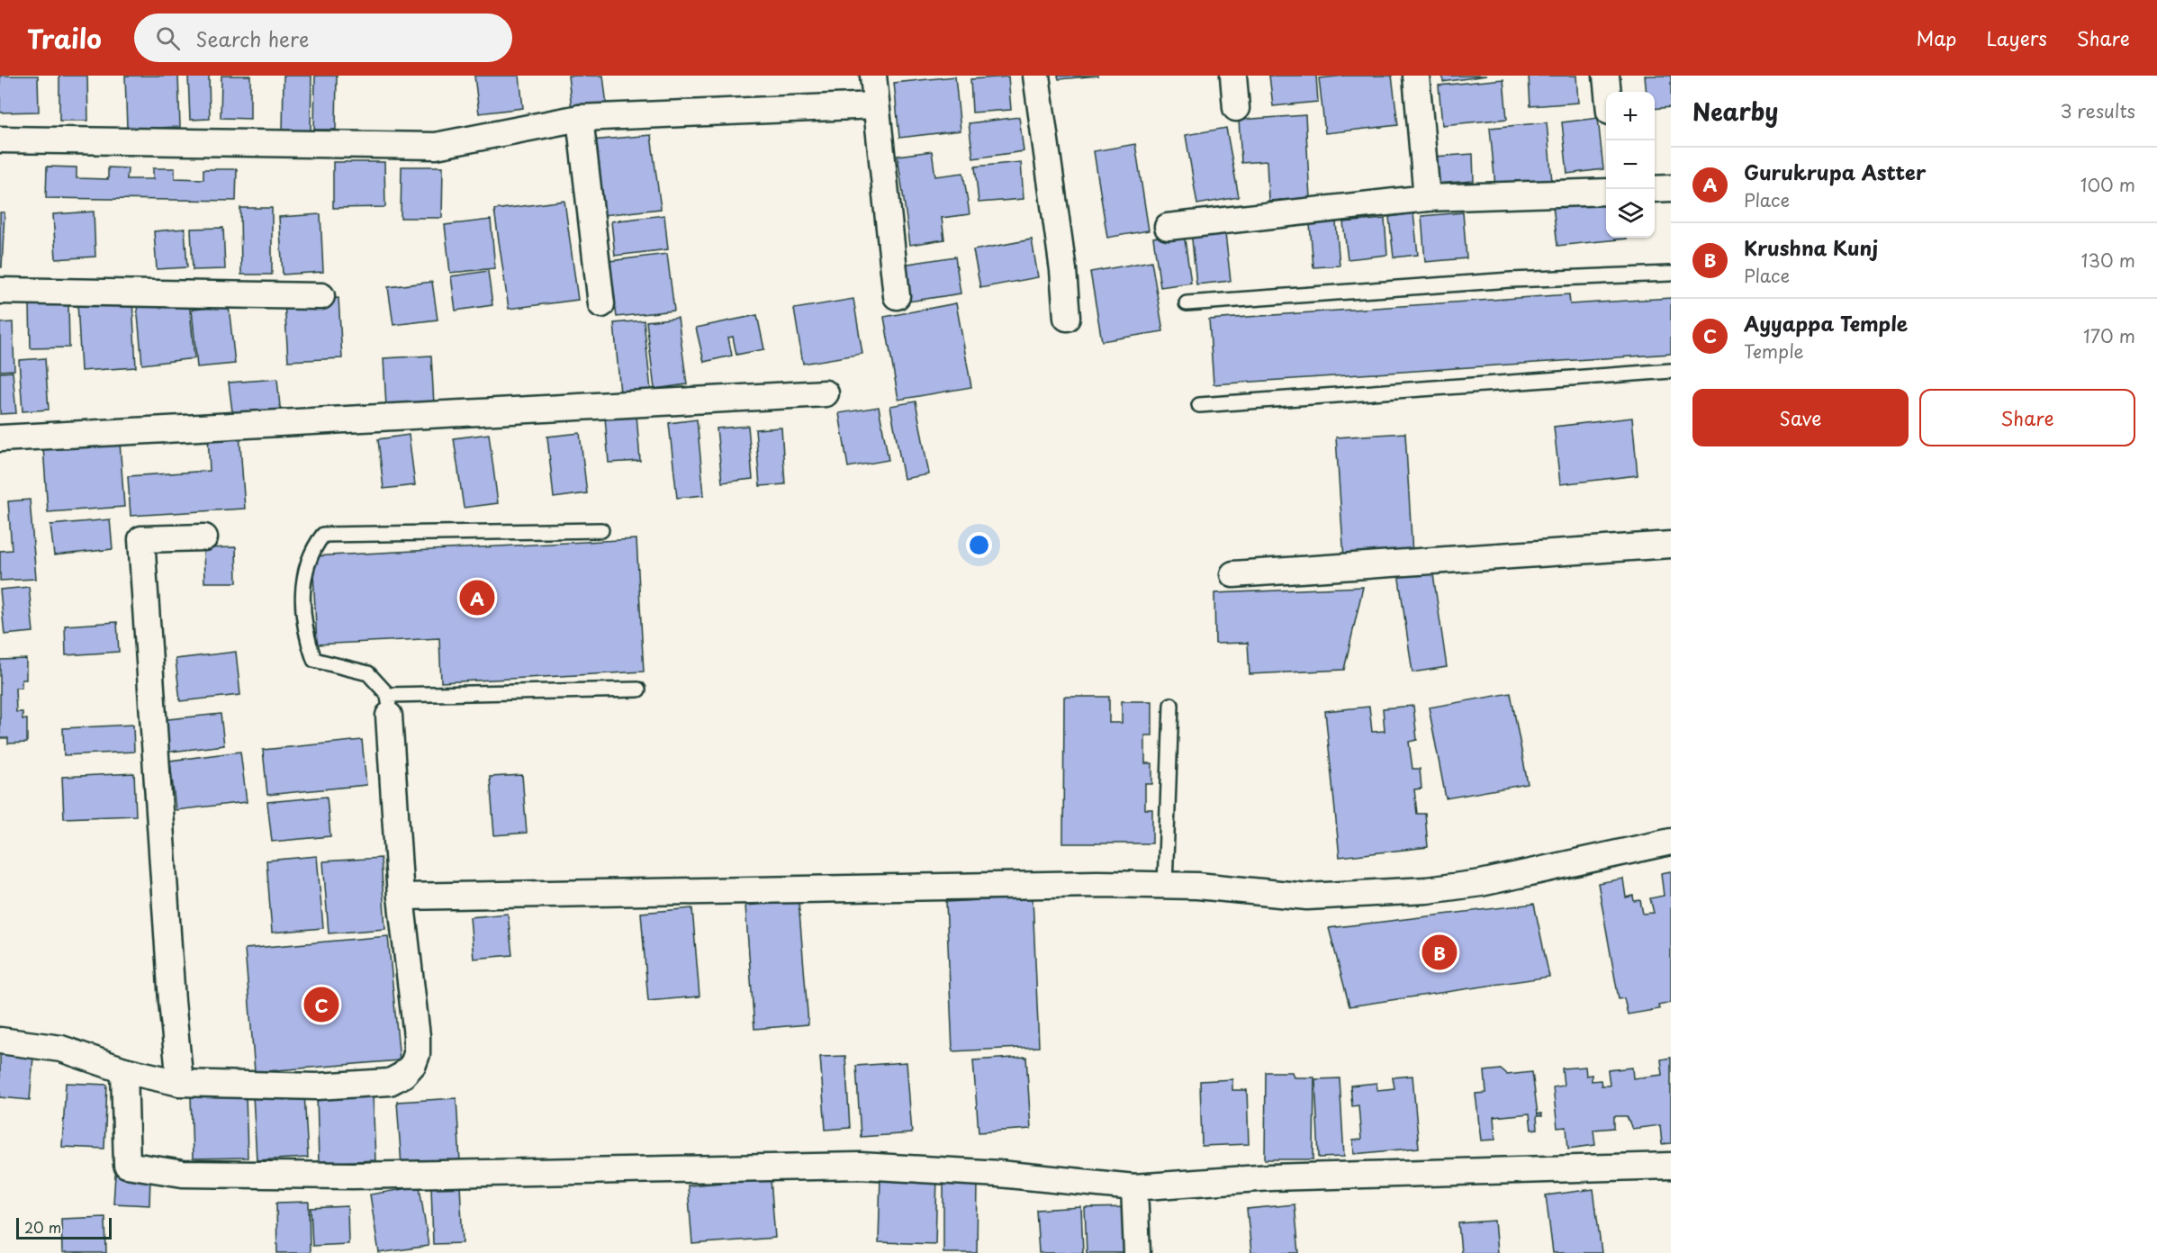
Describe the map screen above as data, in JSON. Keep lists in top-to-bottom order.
{
  "scale_bar": "20 m",
  "page": {
    "header": "Trailo",
    "search": "Search here",
    "nav": ["Map", "Layers", "Share"],
    "heading": ["Nearby", "3 results"],
    "map_buttons": ["+", "−"],
    "list": [
      {
        "mark": "A",
        "name": "Gurukrupa Astter",
        "note": "Place",
        "value": "100 m"
      },
      {
        "mark": "B",
        "name": "Krushna Kunj",
        "note": "Place",
        "value": "130 m"
      },
      {
        "mark": "C",
        "name": "Ayyappa Temple",
        "note": "Temple",
        "value": "170 m"
      }
    ],
    "buttons": ["Save", "Share"],
    "pins": ["A", "B", "C"],
    "scale": "20 m"
  }
}
